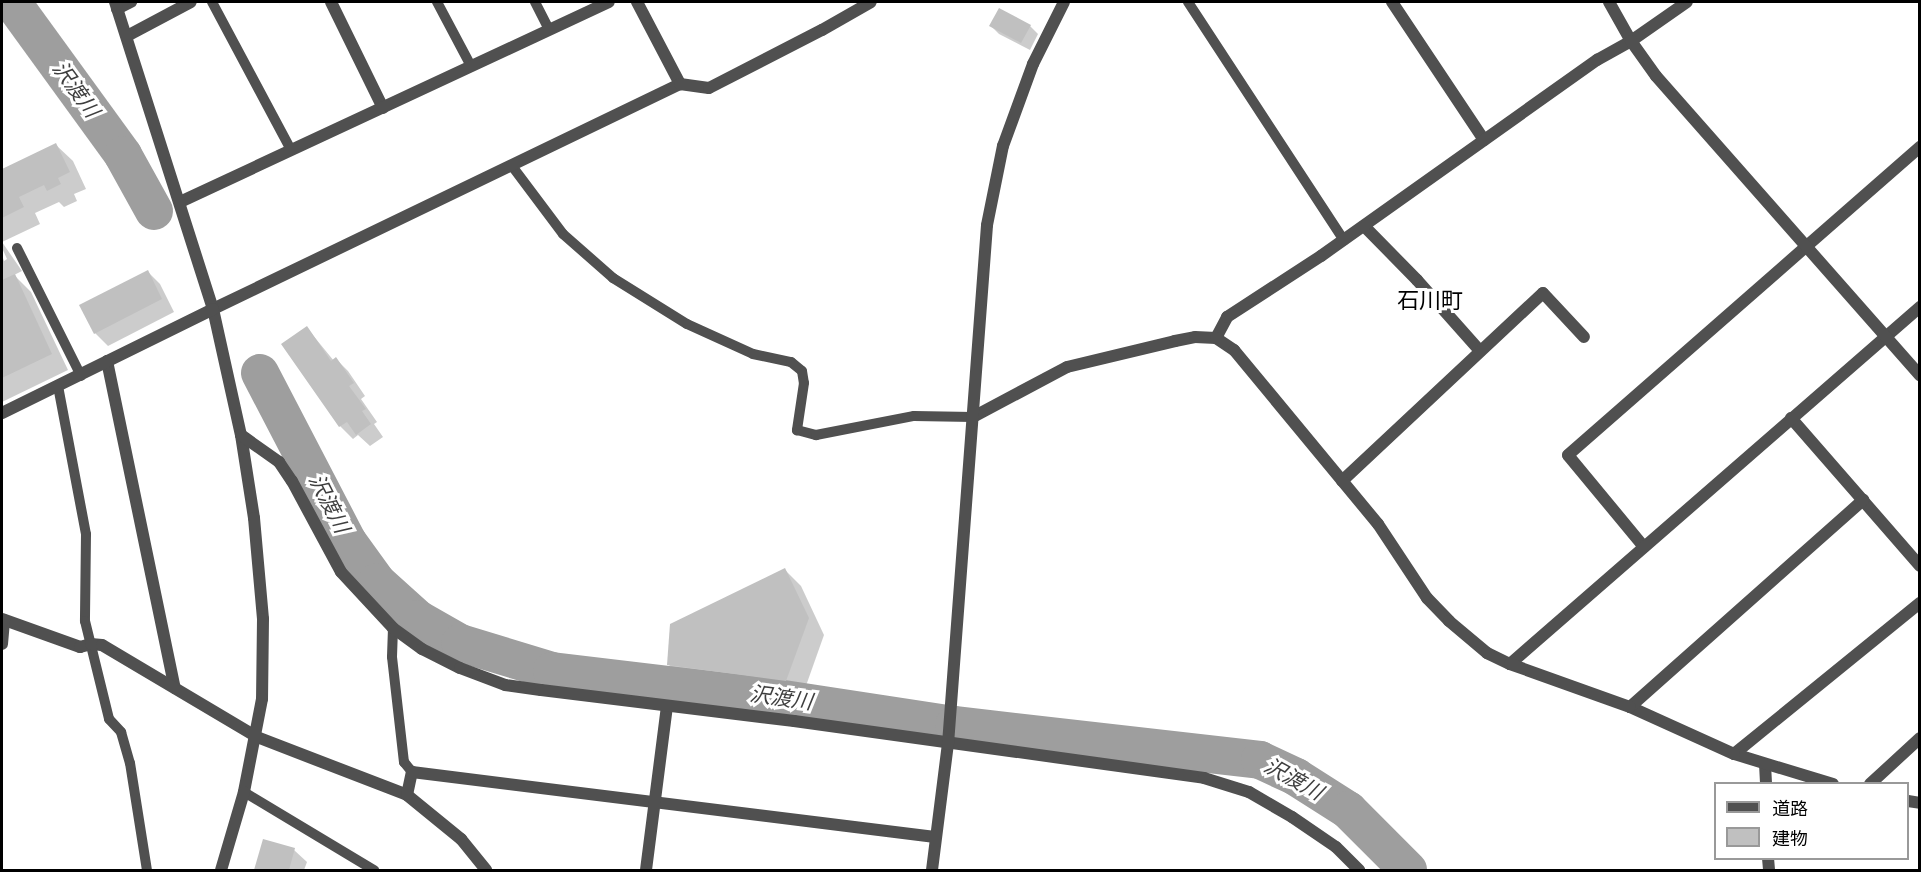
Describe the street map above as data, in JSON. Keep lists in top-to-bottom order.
{
  "districts": ["石川町"],
  "water": ["沢渡川"],
  "legend": ["道路", "建物"]
}
